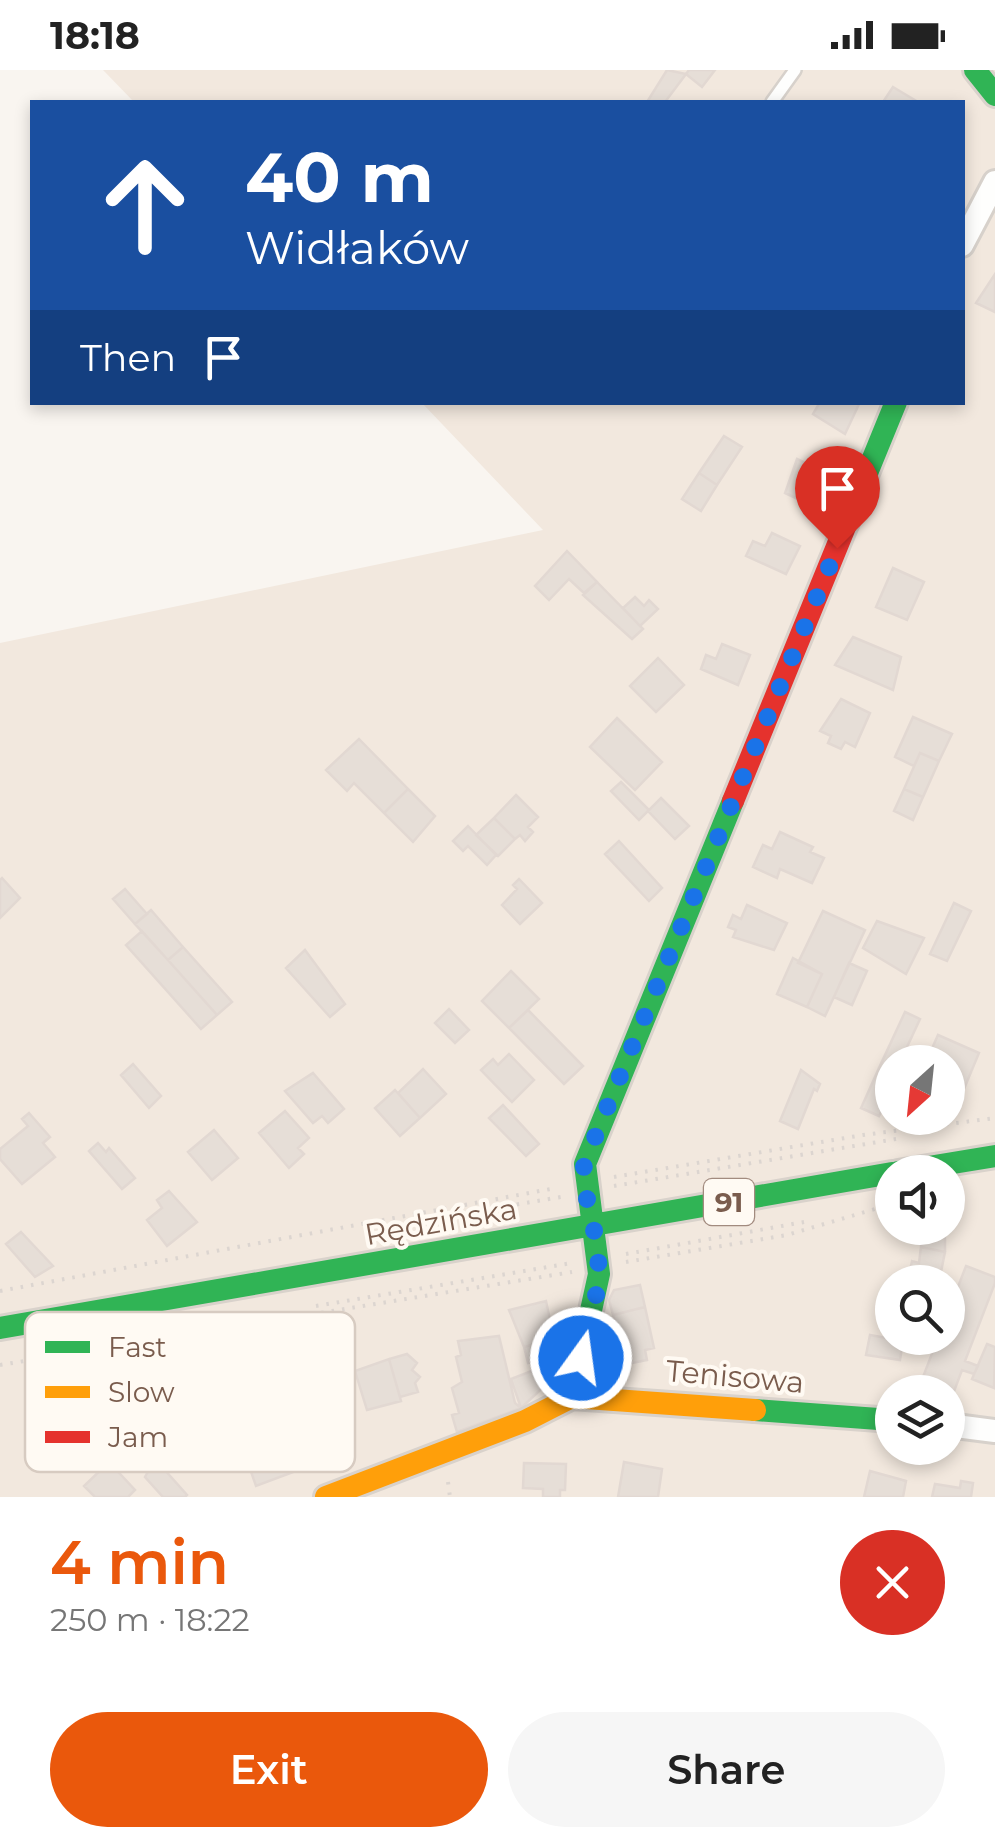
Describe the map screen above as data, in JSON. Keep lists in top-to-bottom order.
{
  "streets": {
    "street": ["91", "Rędzińska", "Tenisowa"]
  },
  "legend": ["Fast", "Slow", "Jam"],
  "north": "bottom left",
  "page": {
    "status": "18:18",
    "turn": ["40 m", "Widłaków"],
    "then": "Then",
    "heading": ["4 min", "250 m · 18:22"],
    "buttons": ["Exit", "Share"]
  }
}
